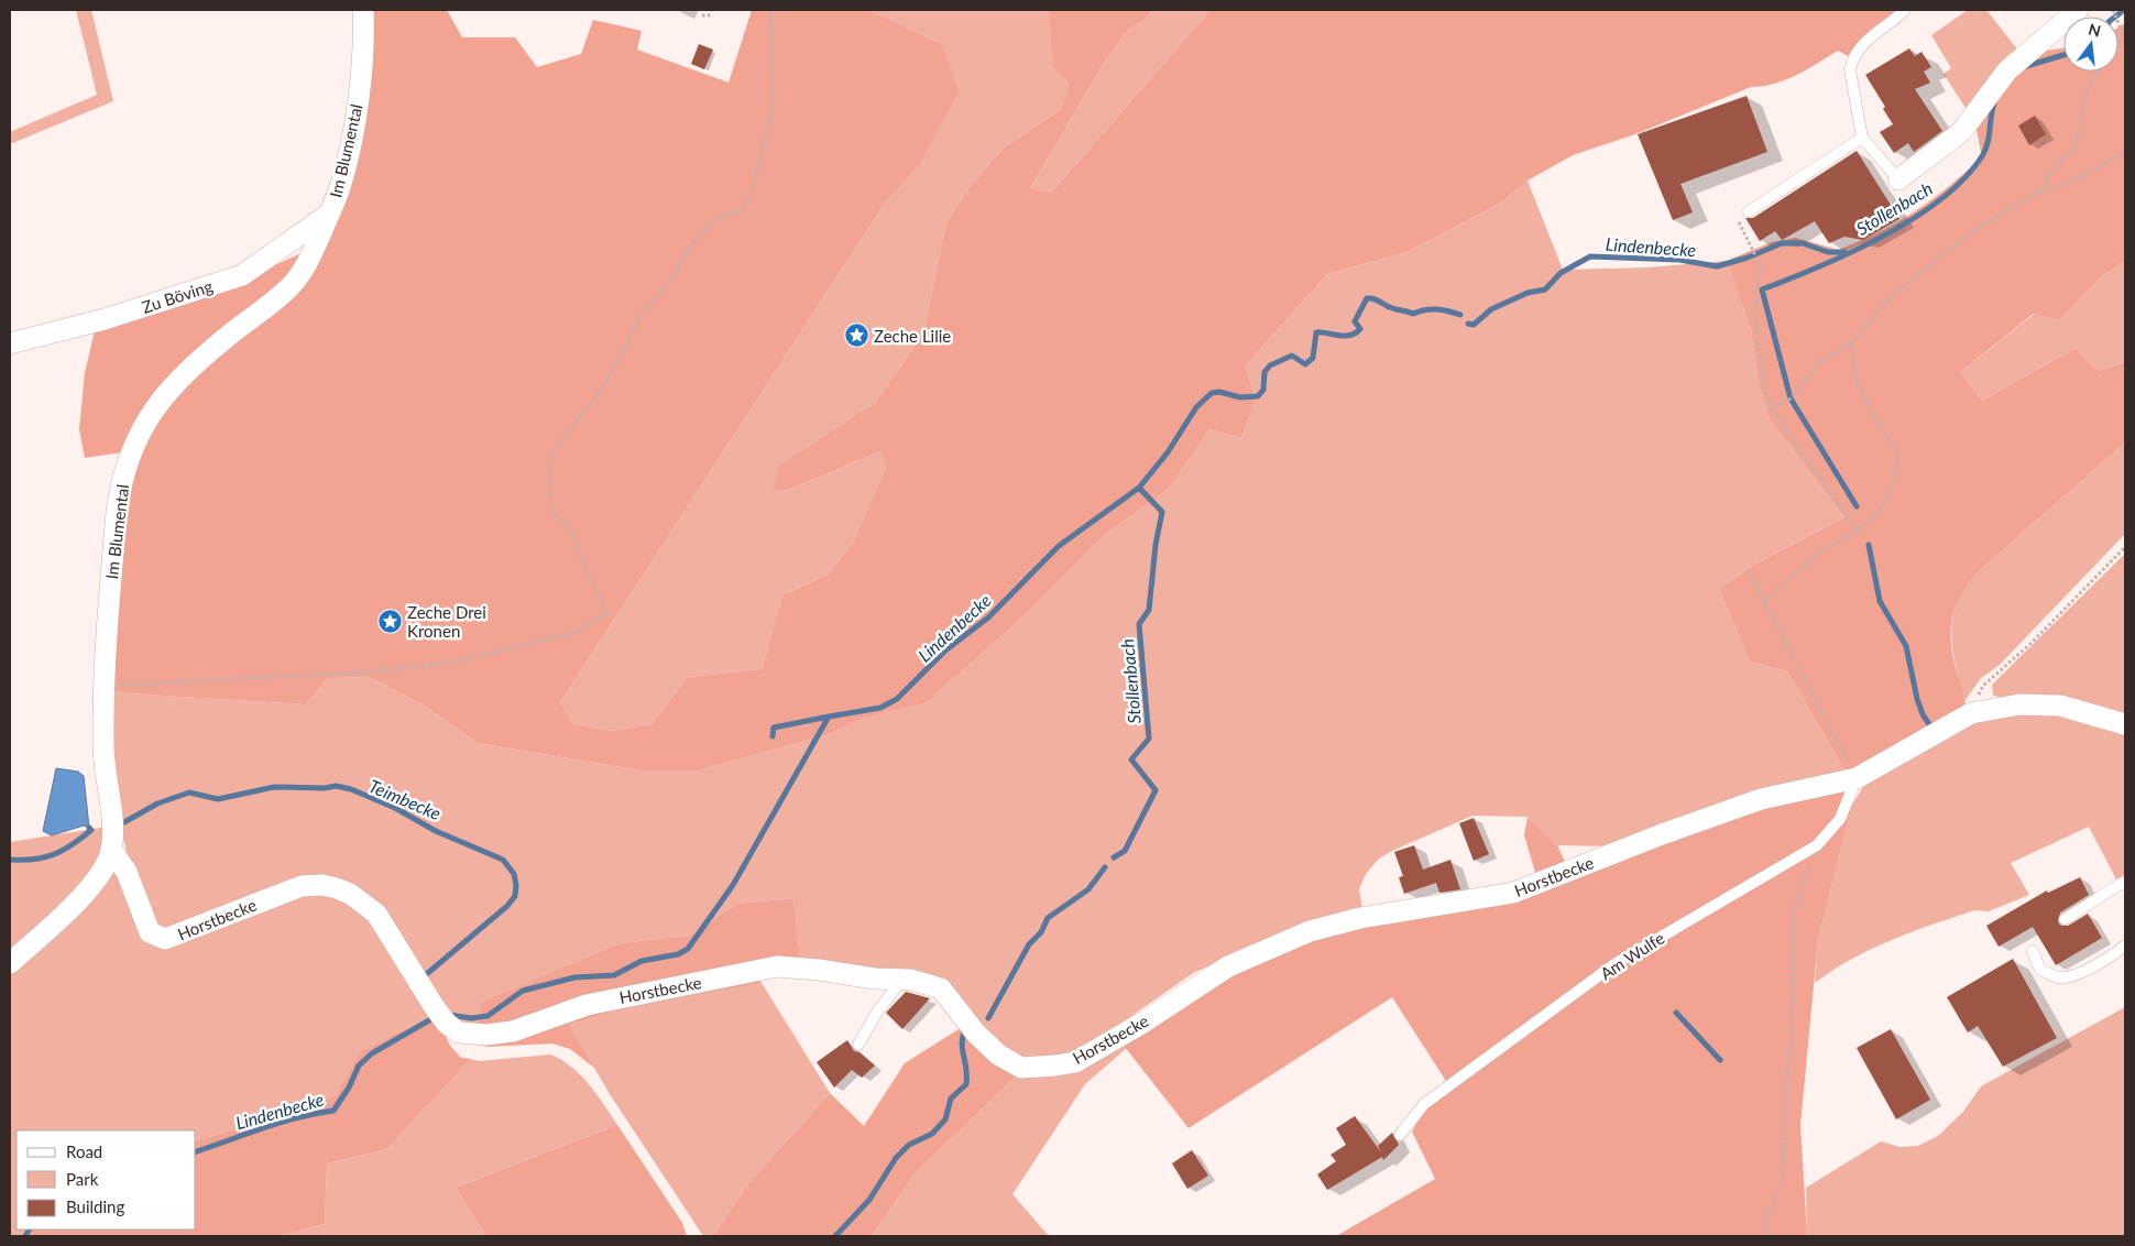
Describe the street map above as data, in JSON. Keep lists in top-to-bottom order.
{
  "streets": {
    "street": ["Im Blumental", "Zu Böving", "Horstbecke"],
    "lane": ["Am Wulfe"]
  },
  "crossings": [
    ["Im Blumental", "Zu Böving"],
    ["Im Blumental", "Horstbecke"],
    ["Horstbecke", "Am Wulfe"]
  ],
  "water": ["Stollenbach", "Lindenbecke", "Teimbecke"],
  "places": {
    "place": ["Zeche Lilie", "Zeche Drei Kronen"]
  },
  "legend": ["Road", "Park", "Building"],
  "north": "top"
}
